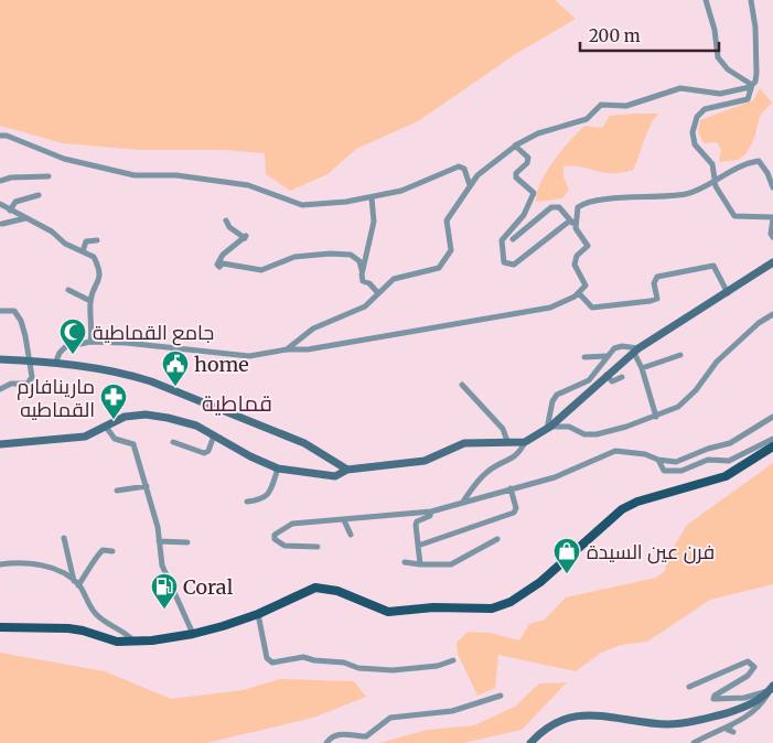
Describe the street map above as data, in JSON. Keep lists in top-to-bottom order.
{
  "districts": ["قماطية"],
  "places": {
    "mosque": ["جامع القماطية"],
    "public building": ["home"],
    "pharmacy": ["مارينافارم القماطيه"],
    "shop": ["فرن عين السيدة"],
    "fuel station": ["Coral"]
  },
  "scale_bar": "200 m"
}
